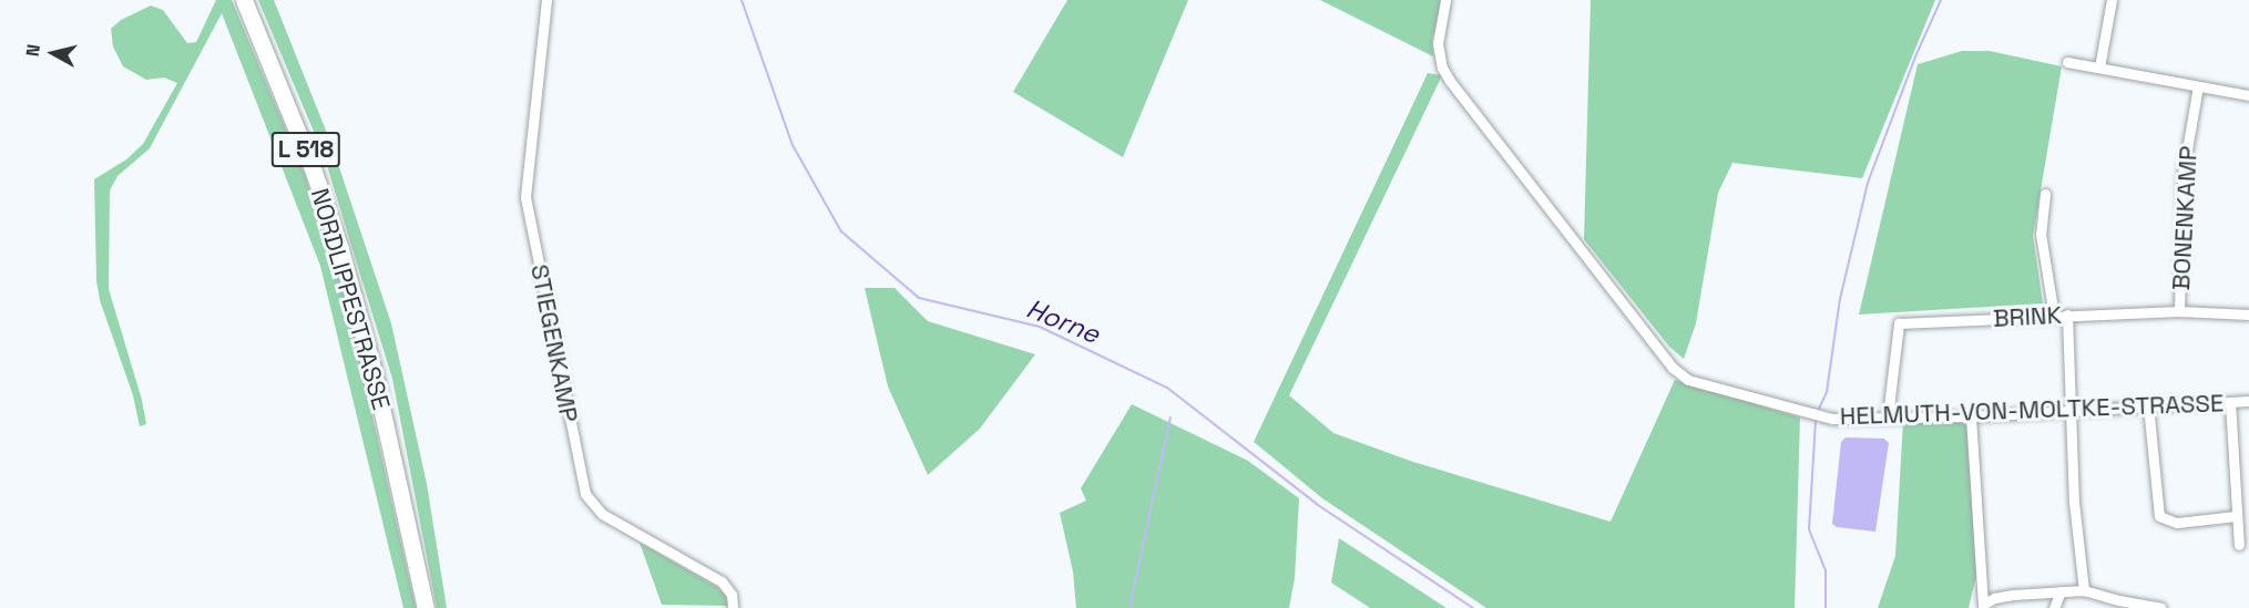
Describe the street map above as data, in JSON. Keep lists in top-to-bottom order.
{
  "streets": {
    "main road": ["L 518", "NORDLIPPESTRASSE"],
    "street": [
      "BONENKAMP",
      "BRINK",
      "STIEGENKAMP",
      "HELMUTH-VON-MOLTKE-STRASSE"
    ]
  },
  "crossings": [
    ["BONENKAMP", "BRINK"],
    ["BRINK", "HELMUTH-VON-MOLTKE-STRASSE"]
  ],
  "water": ["Horne"],
  "north": "left"
}
